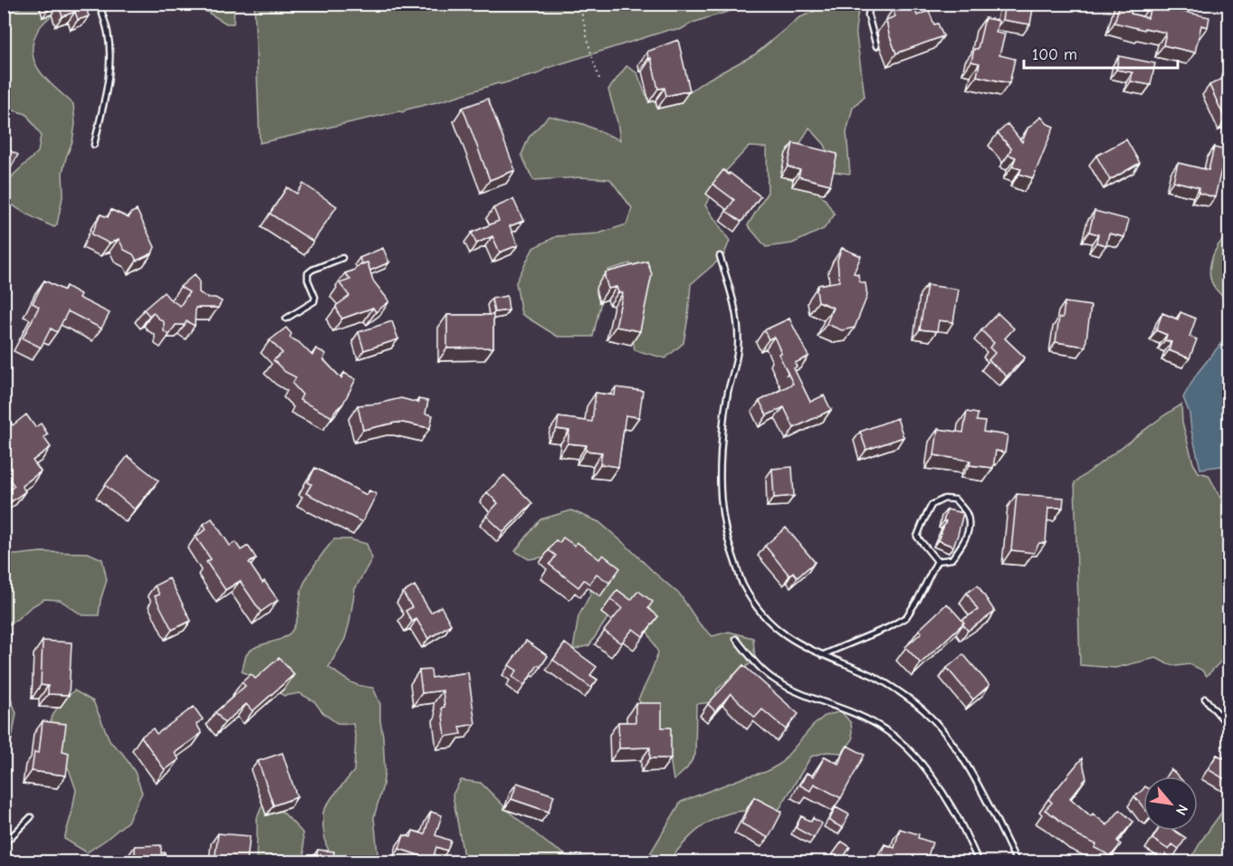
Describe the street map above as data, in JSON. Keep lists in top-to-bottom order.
{
  "scale_bar": "100 m",
  "north": "bottom right"
}
